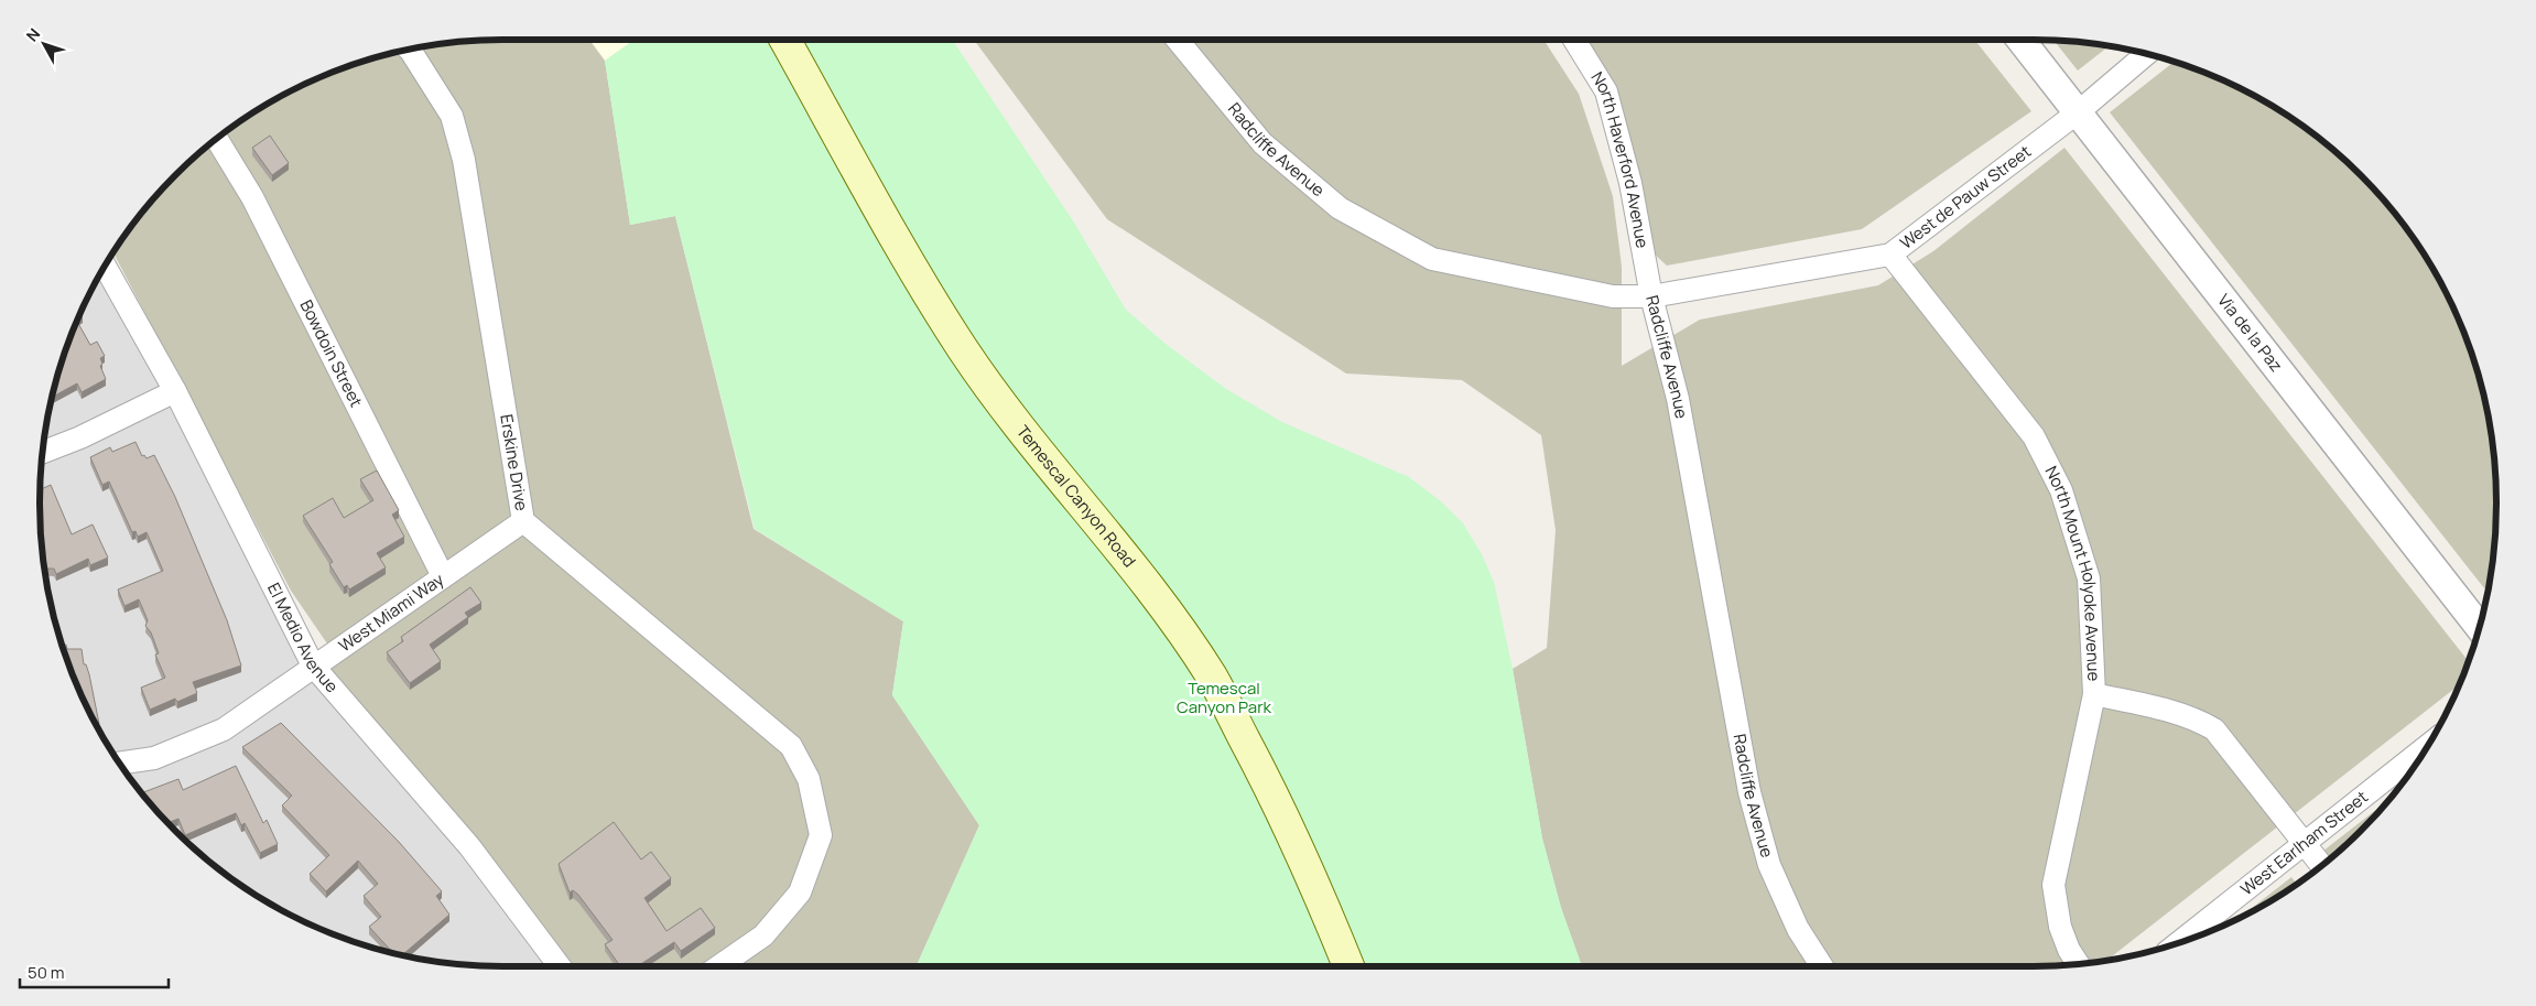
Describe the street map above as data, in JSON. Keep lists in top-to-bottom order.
{
  "streets": {
    "main road": ["Temescal Canyon Road"],
    "street": [
      "Radcliffe Avenue",
      "North Haverford Avenue",
      "West de Pauw Street",
      "Via de la Paz",
      "Bowdoin Street",
      "Erskine Drive",
      "North Mount Holyoke Avenue",
      "West Miami Way",
      "El Medio Avenue",
      "West Earlham Street"
    ]
  },
  "crossings": [
    ["Radcliffe Avenue", "North Haverford Avenue"],
    ["Radcliffe Avenue", "West de Pauw Street"],
    ["North Haverford Avenue", "West de Pauw Street"],
    ["West de Pauw Street", "Via de la Paz"],
    ["West de Pauw Street", "North Mount Holyoke Avenue"],
    ["Bowdoin Street", "West Miami Way"],
    ["Erskine Drive", "West Miami Way"],
    ["West Miami Way", "El Medio Avenue"]
  ],
  "parks": ["Temescal Canyon Park"],
  "scale_bar": "50 m",
  "north": "top left"
}
